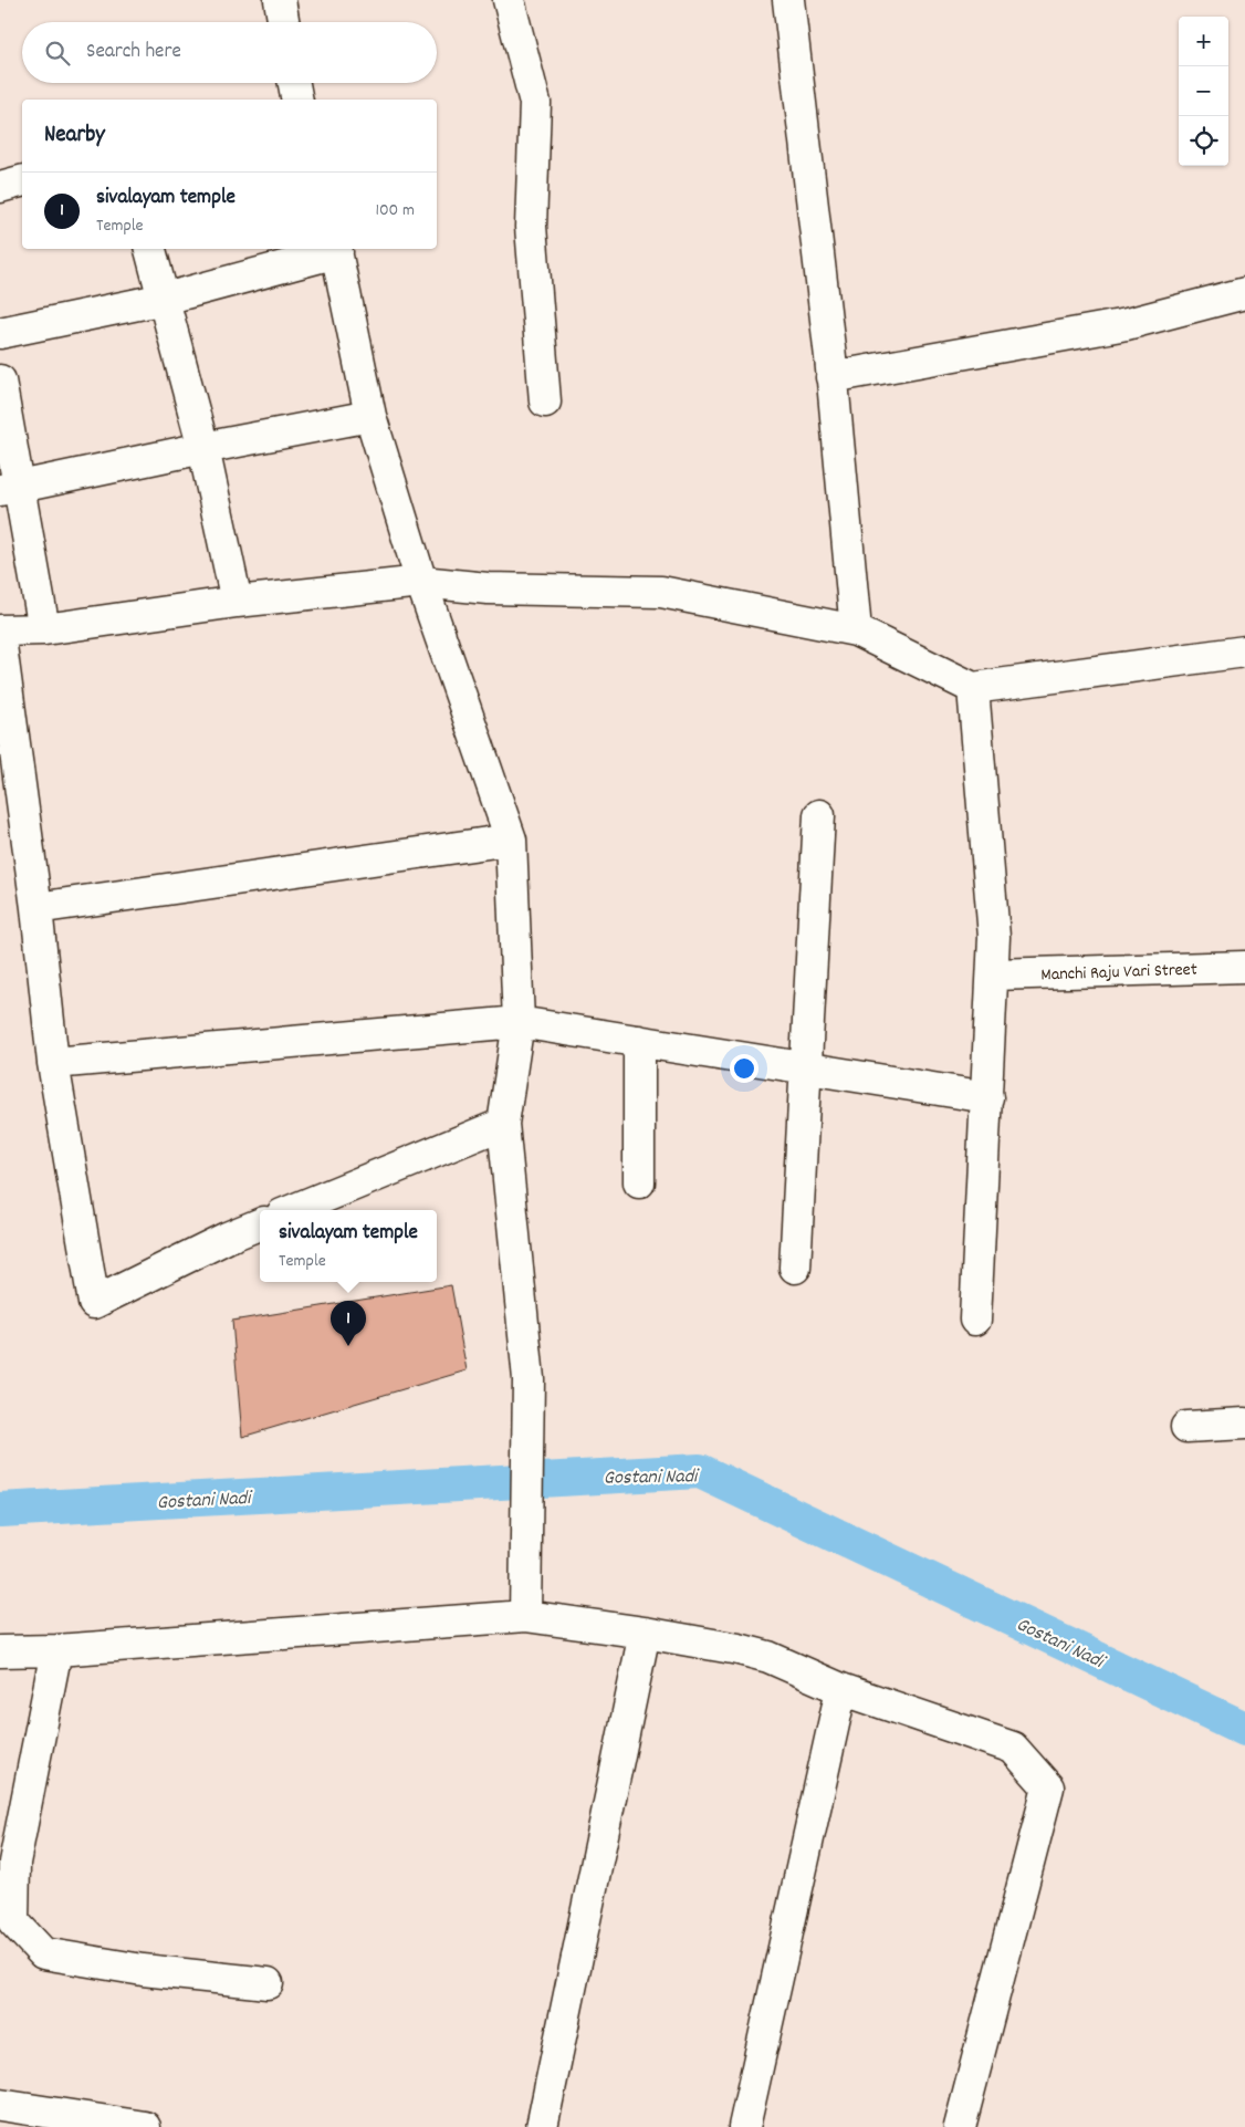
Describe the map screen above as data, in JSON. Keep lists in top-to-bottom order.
{
  "streets": {
    "street": ["Manchi Raju Vari Street"]
  },
  "water": ["Gostani Nadi"],
  "page": {
    "map_buttons": ["+", "−"],
    "search": "Search here",
    "heading": "Nearby",
    "list": [
      {
        "mark": "1",
        "name": "sivalayam temple",
        "note": "Temple",
        "value": "100 m"
      }
    ],
    "popup": ["sivalayam temple", "Temple"],
    "pins": "1"
  }
}
